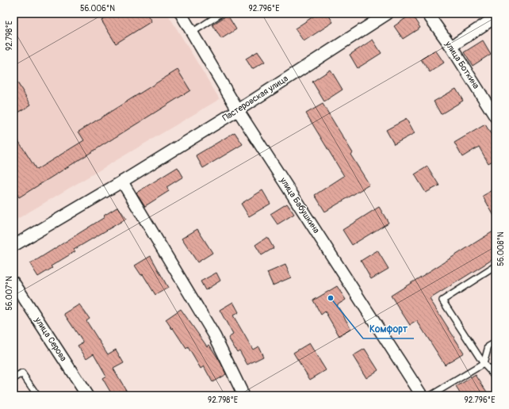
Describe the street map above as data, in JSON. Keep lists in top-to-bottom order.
{
  "streets": {
    "street": [
      "улица Боткина",
      "Пастеровская улица",
      "улица Бабушкина",
      "улица Серова"
    ]
  },
  "crossings": [
    ["Пастеровская улица", "улица Бабушкина"]
  ],
  "places": ["Комфорт"],
  "coordinates": [
    "56.006°N",
    "92.796°E",
    "92.798°E",
    "56.008°N",
    "56.007°N"
  ]
}
